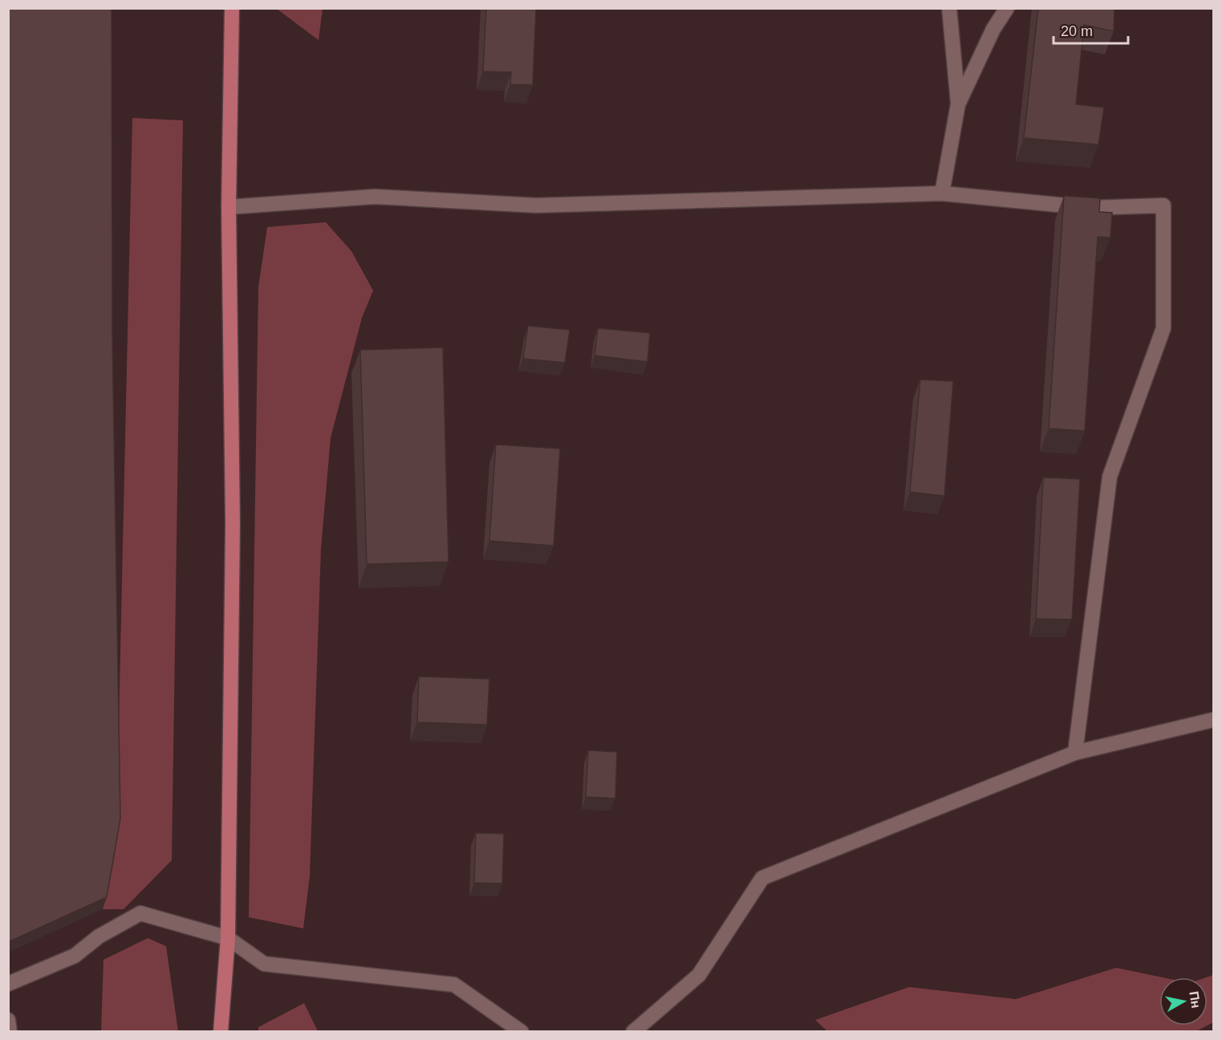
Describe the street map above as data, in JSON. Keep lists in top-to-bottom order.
{
  "scale_bar": "20 m",
  "north": "right"
}
